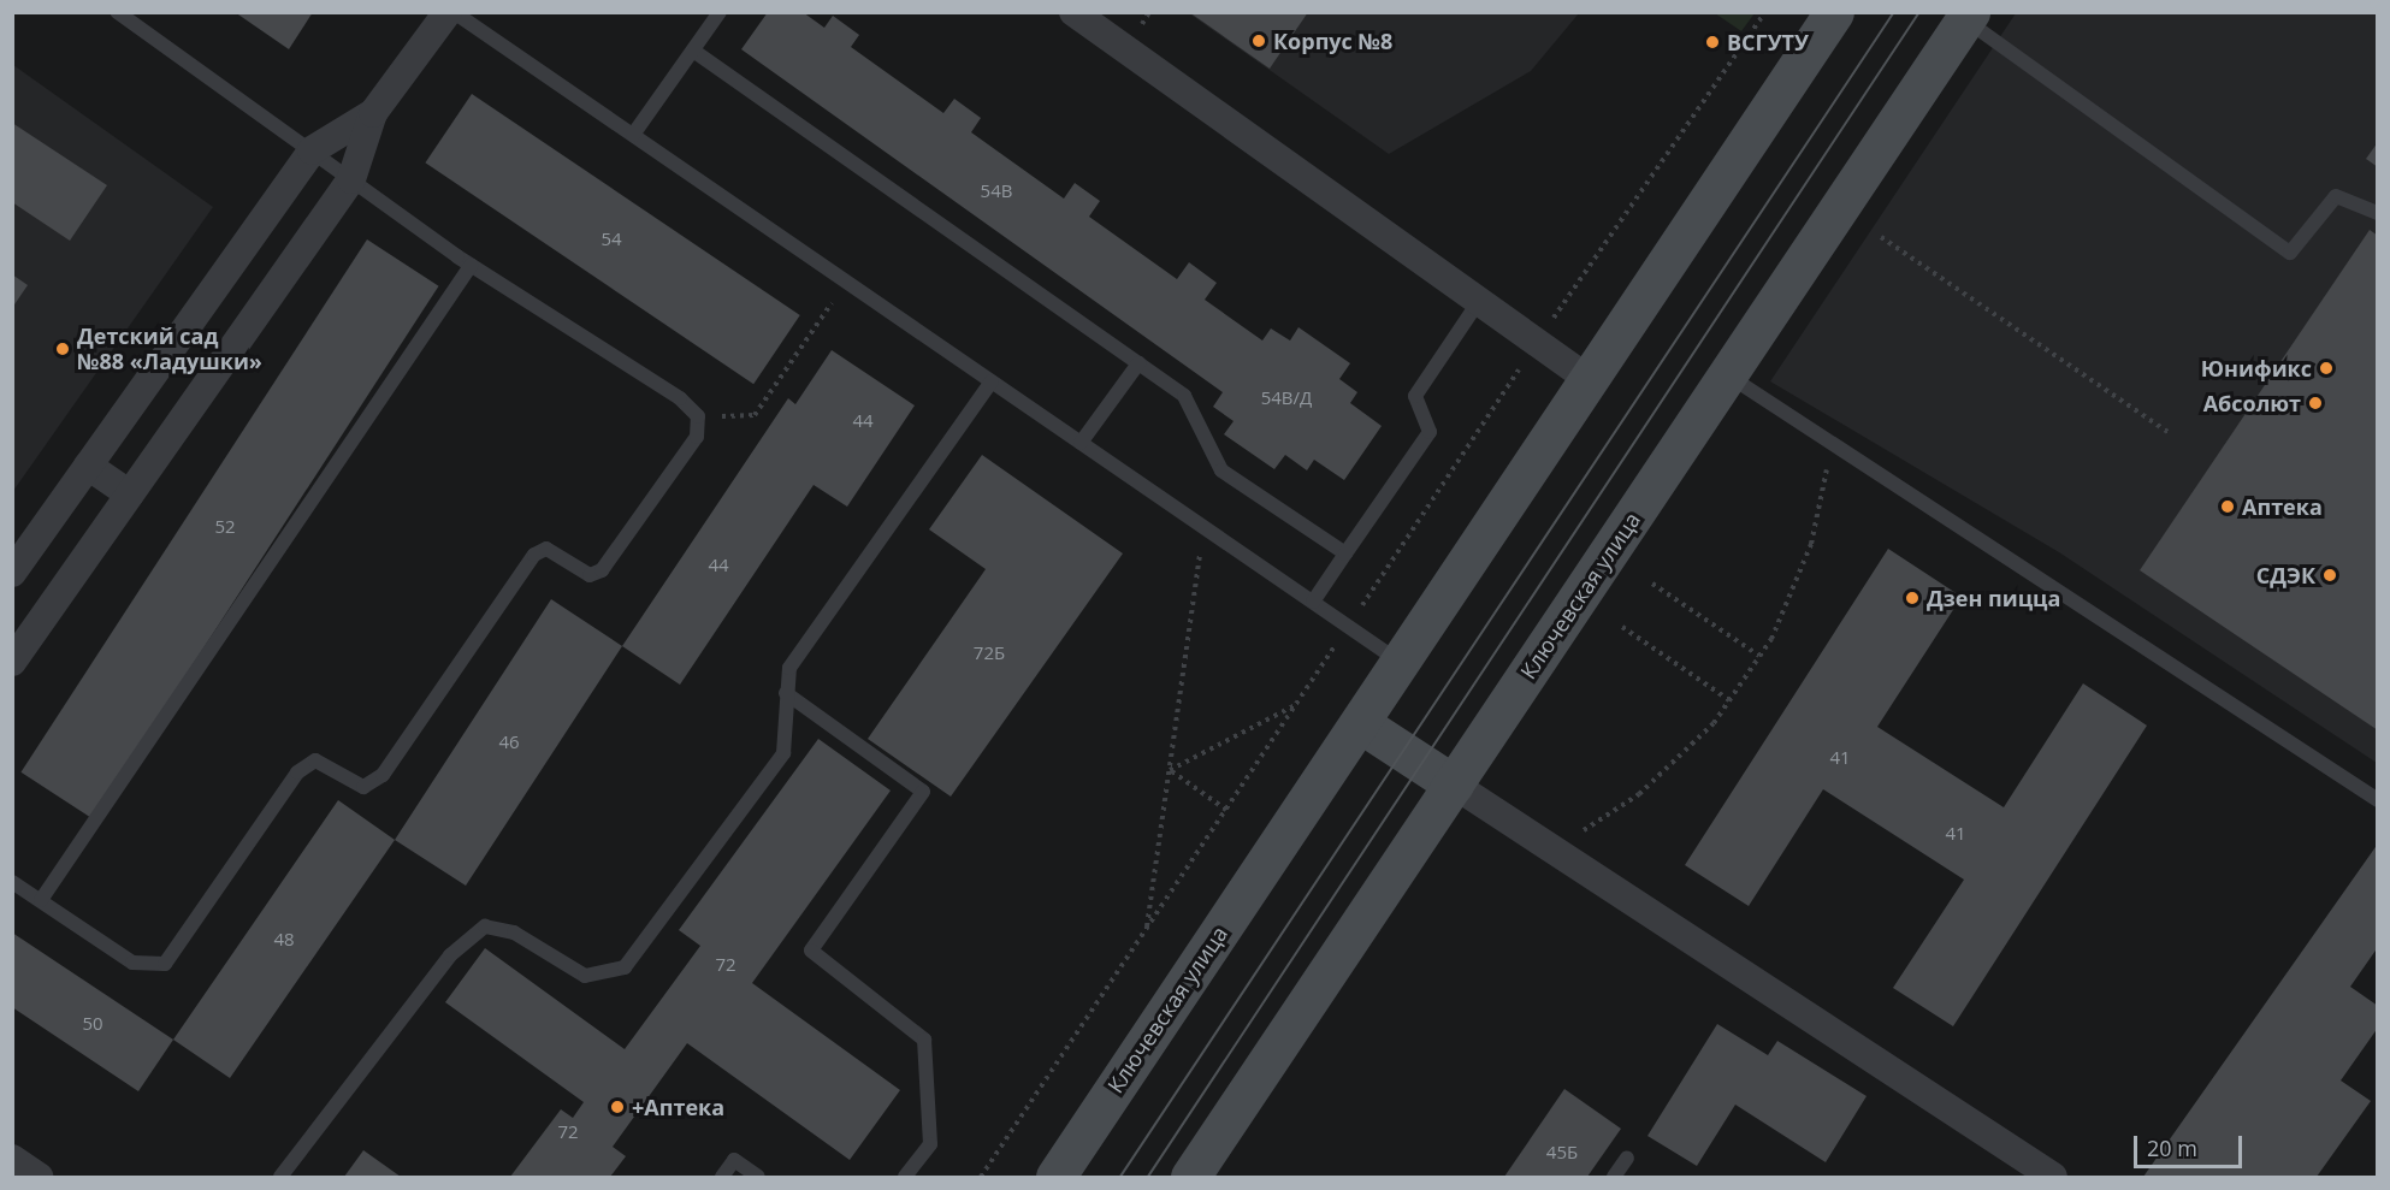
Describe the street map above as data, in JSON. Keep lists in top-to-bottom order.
{
  "streets": {
    "main road": ["Ключевская улица"]
  },
  "places": [
    "Корпус №8",
    "ВСГУТУ",
    "Детский сад №88 «Ладушки»",
    "Юнификс",
    "Абсолют",
    "Аптека",
    "СДЭК",
    "Дзен пицца",
    "+Аптека"
  ],
  "house_numbers": [
    "54В",
    "54",
    "54В/Д",
    "44",
    "52",
    "44",
    "72Б",
    "46",
    "41",
    "41",
    "48",
    "72",
    "50",
    "72",
    "45Б"
  ],
  "scale_bar": "20 m"
}
